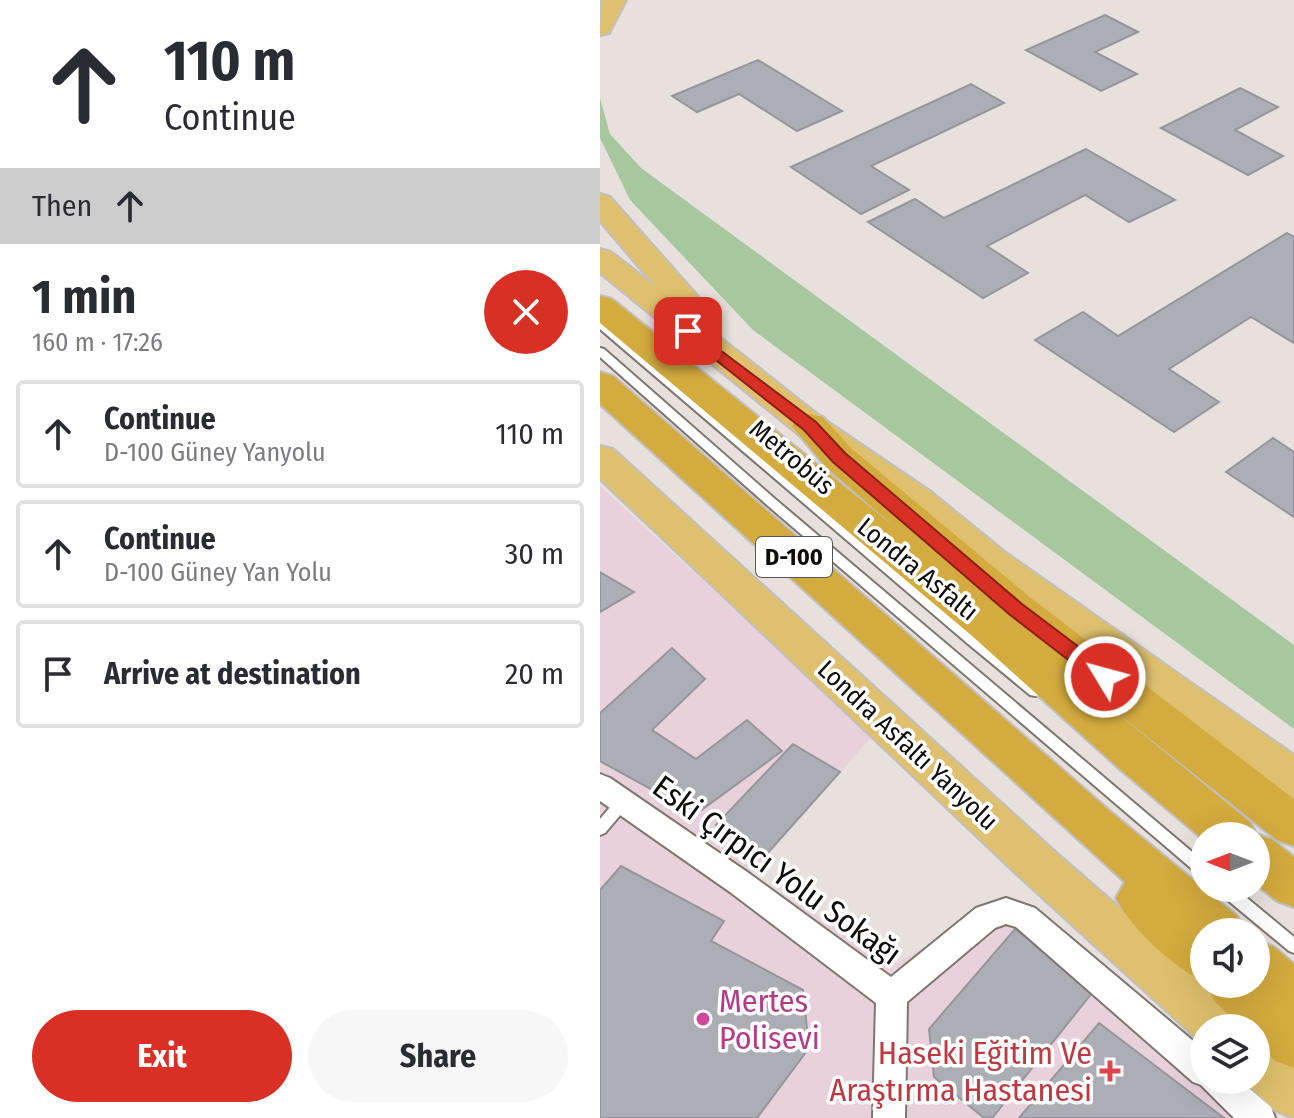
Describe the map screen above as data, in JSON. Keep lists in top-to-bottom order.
{
  "streets": {
    "highway": ["D-100", "Londra Asfaltı"],
    "main road": ["Londra Asfaltı Yanyolu"],
    "street": ["Eski Çırpıcı Yolu Sokağı"],
    "lane": ["Metrobüs"]
  },
  "places": {
    "other": ["Mertes Polisevi"],
    "health": ["Haseki Eğitim Ve Araştırma Hastanesi"]
  },
  "north": "left",
  "page": {
    "turn": ["110 m", "Continue"],
    "then": "Then",
    "heading": ["1 min", "160 m · 17:26"],
    "list": [
      {
        "name": "Continue",
        "note": "D-100 Güney Yanyolu",
        "value": "110 m"
      },
      {
        "name": "Continue",
        "note": "D-100 Güney Yan Yolu",
        "value": "30 m"
      },
      {
        "name": "Arrive at destination",
        "value": "20 m"
      }
    ],
    "buttons": ["Exit", "Share"]
  }
}
